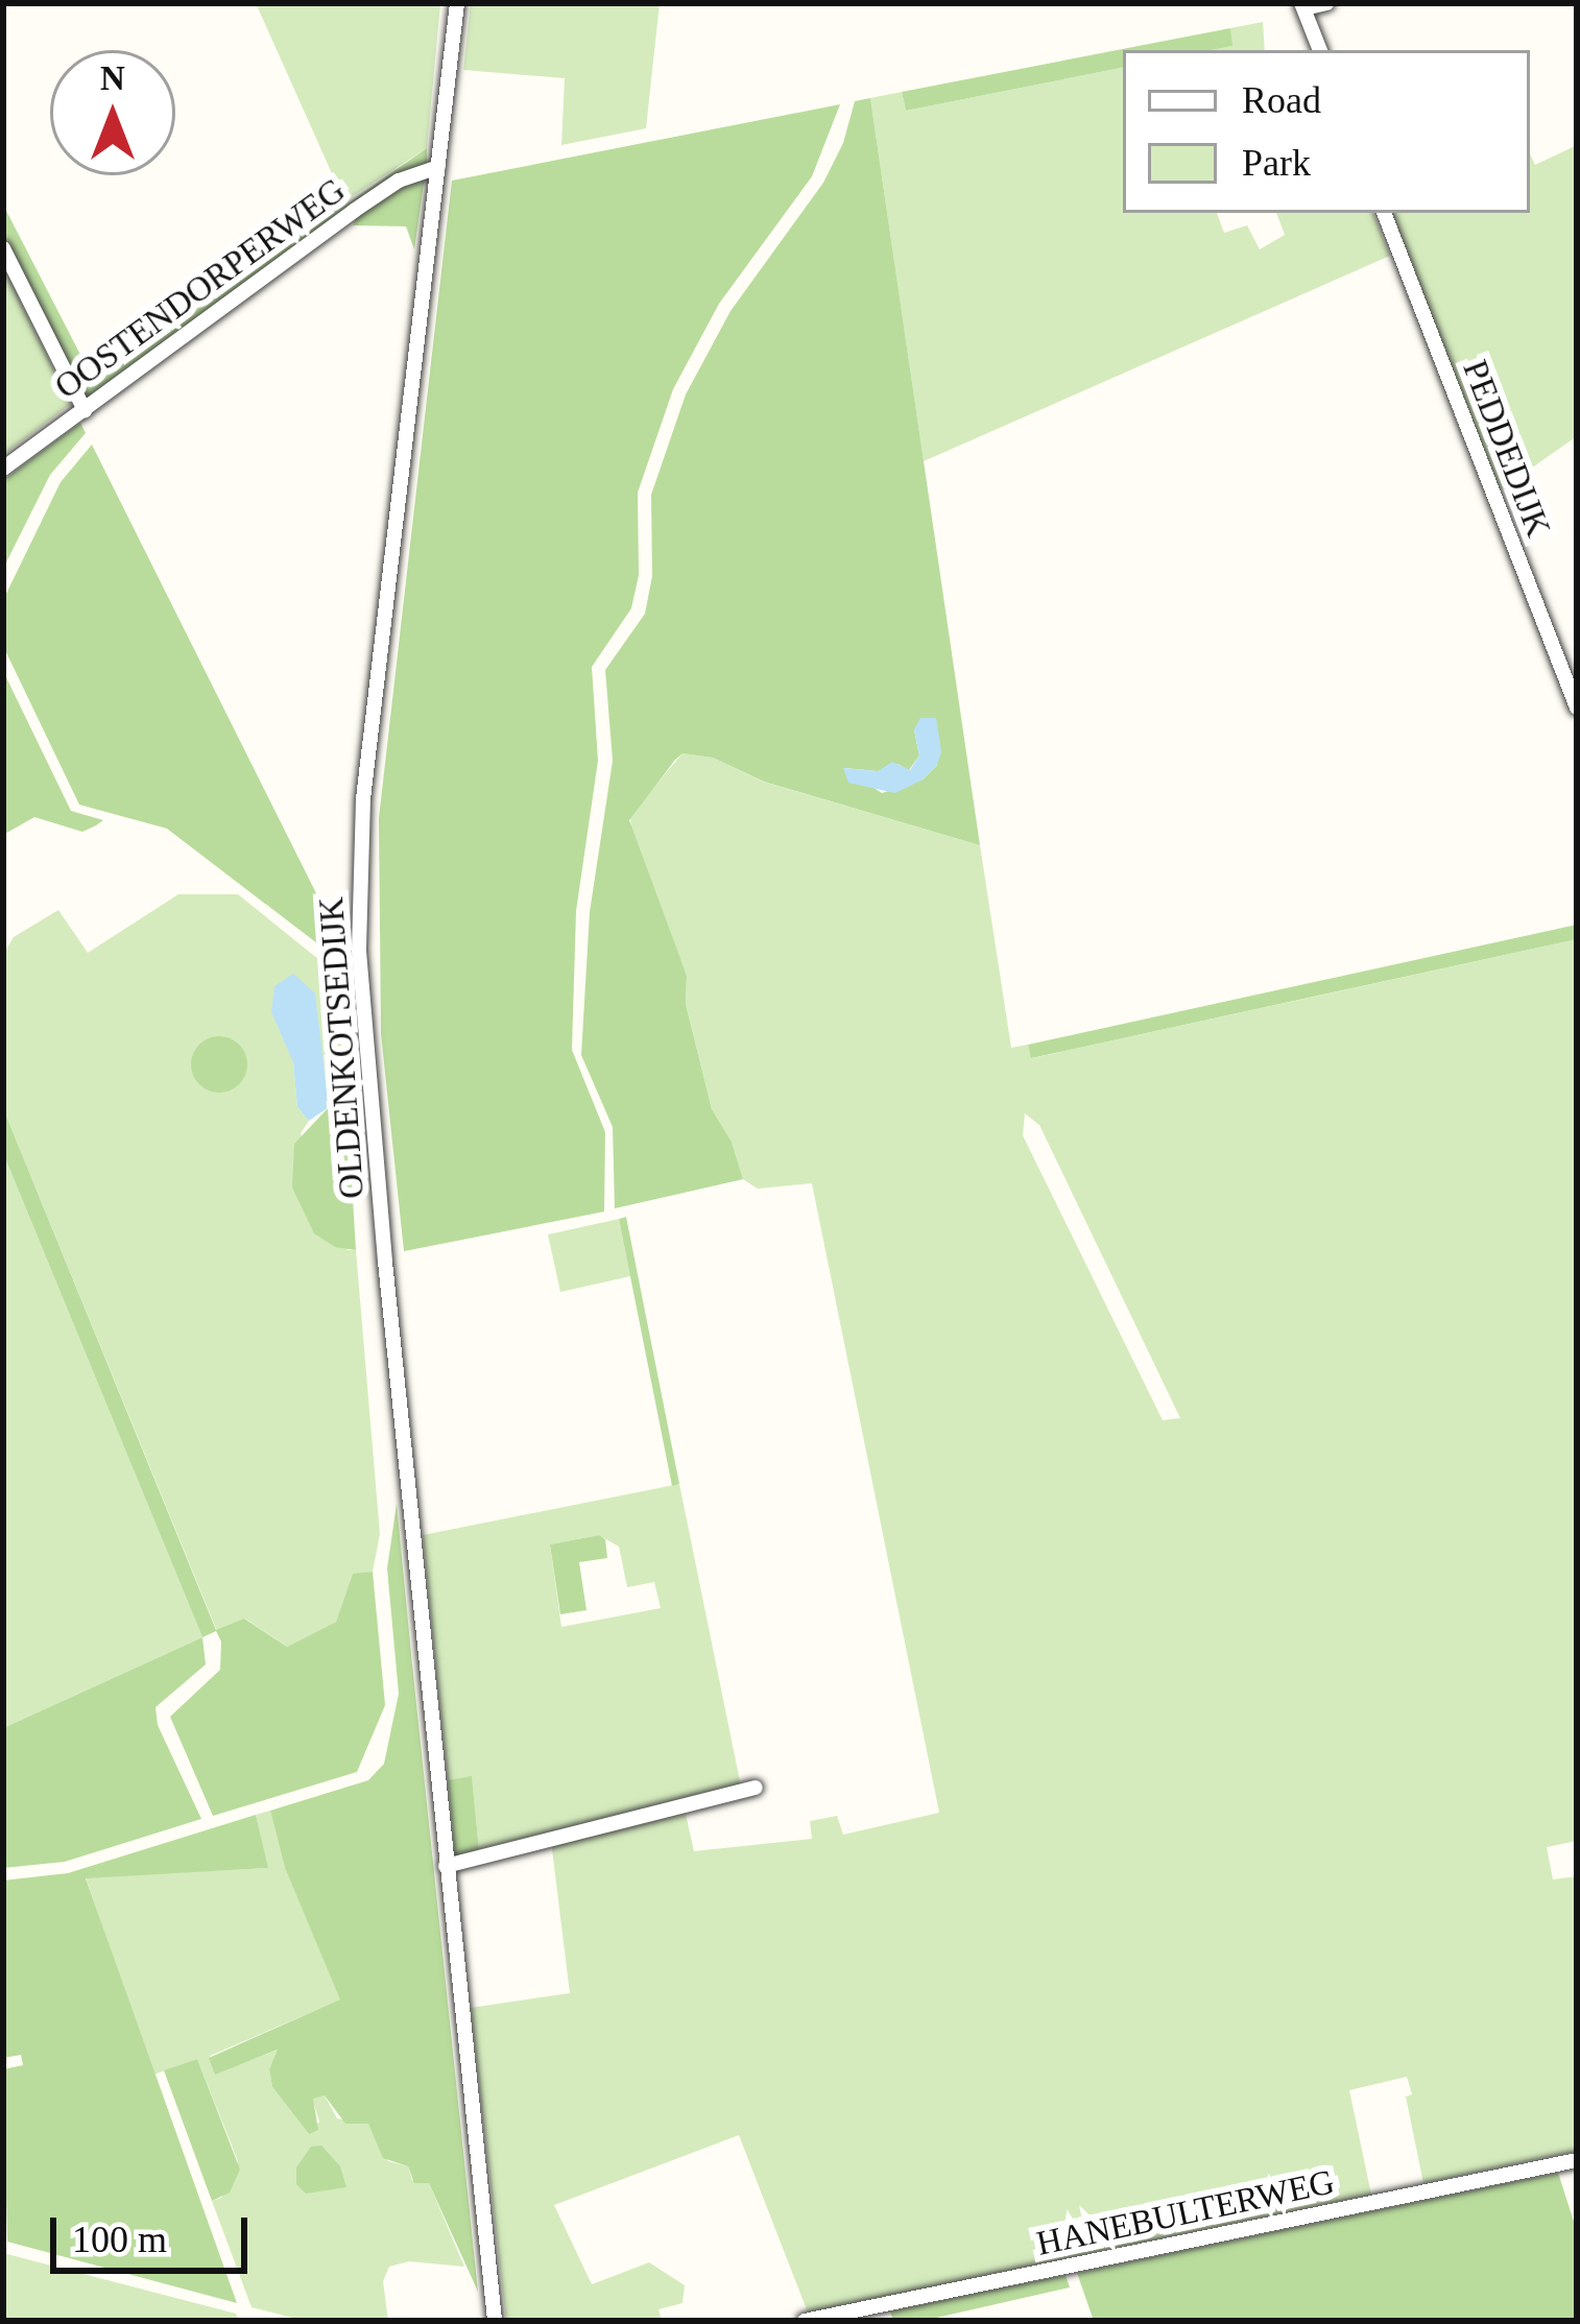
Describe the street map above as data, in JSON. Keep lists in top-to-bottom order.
{
  "streets": {
    "street": [
      "OOSTENDORPERWEG",
      "PEDDEDIJK",
      "OLDENKOTSEDIJK",
      "HANEBULTERWEG"
    ]
  },
  "crossings": [
    ["OOSTENDORPERWEG", "OLDENKOTSEDIJK"]
  ],
  "legend": ["Road", "Park"],
  "scale_bar": "100 m",
  "north": "top"
}
